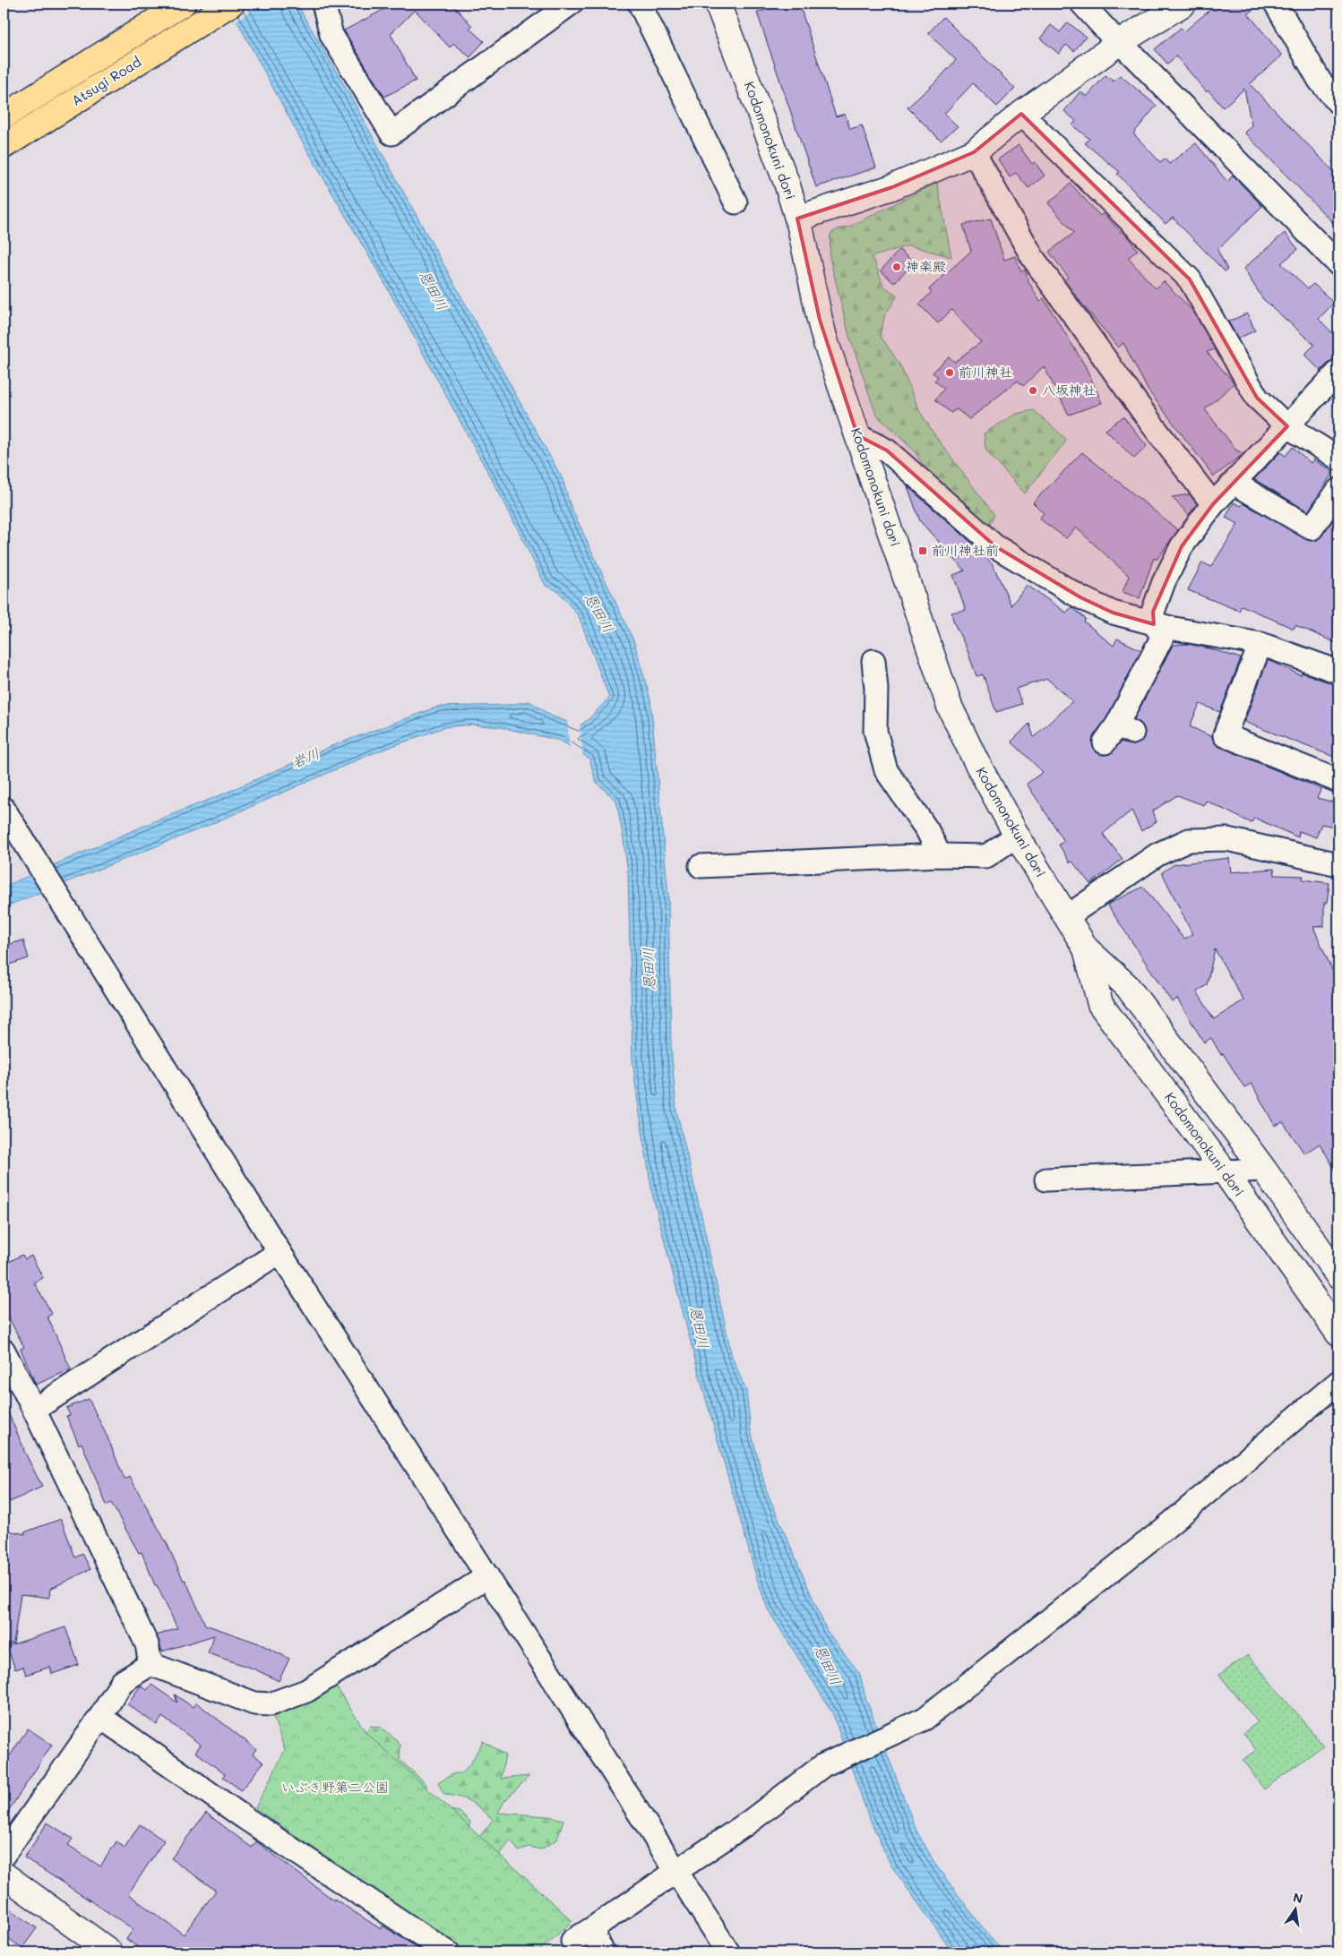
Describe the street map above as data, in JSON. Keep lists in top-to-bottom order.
{
  "streets": {
    "highway": ["Atsugi Road"],
    "main road": ["Kodomonokuni dori"]
  },
  "water": ["恩田川", "岩川"],
  "parks": ["いぶき野第二公園"],
  "places": {
    "other": ["神楽殿", "前川神社", "八坂神社"],
    "transit": ["前川神社前"]
  },
  "north": "top"
}
